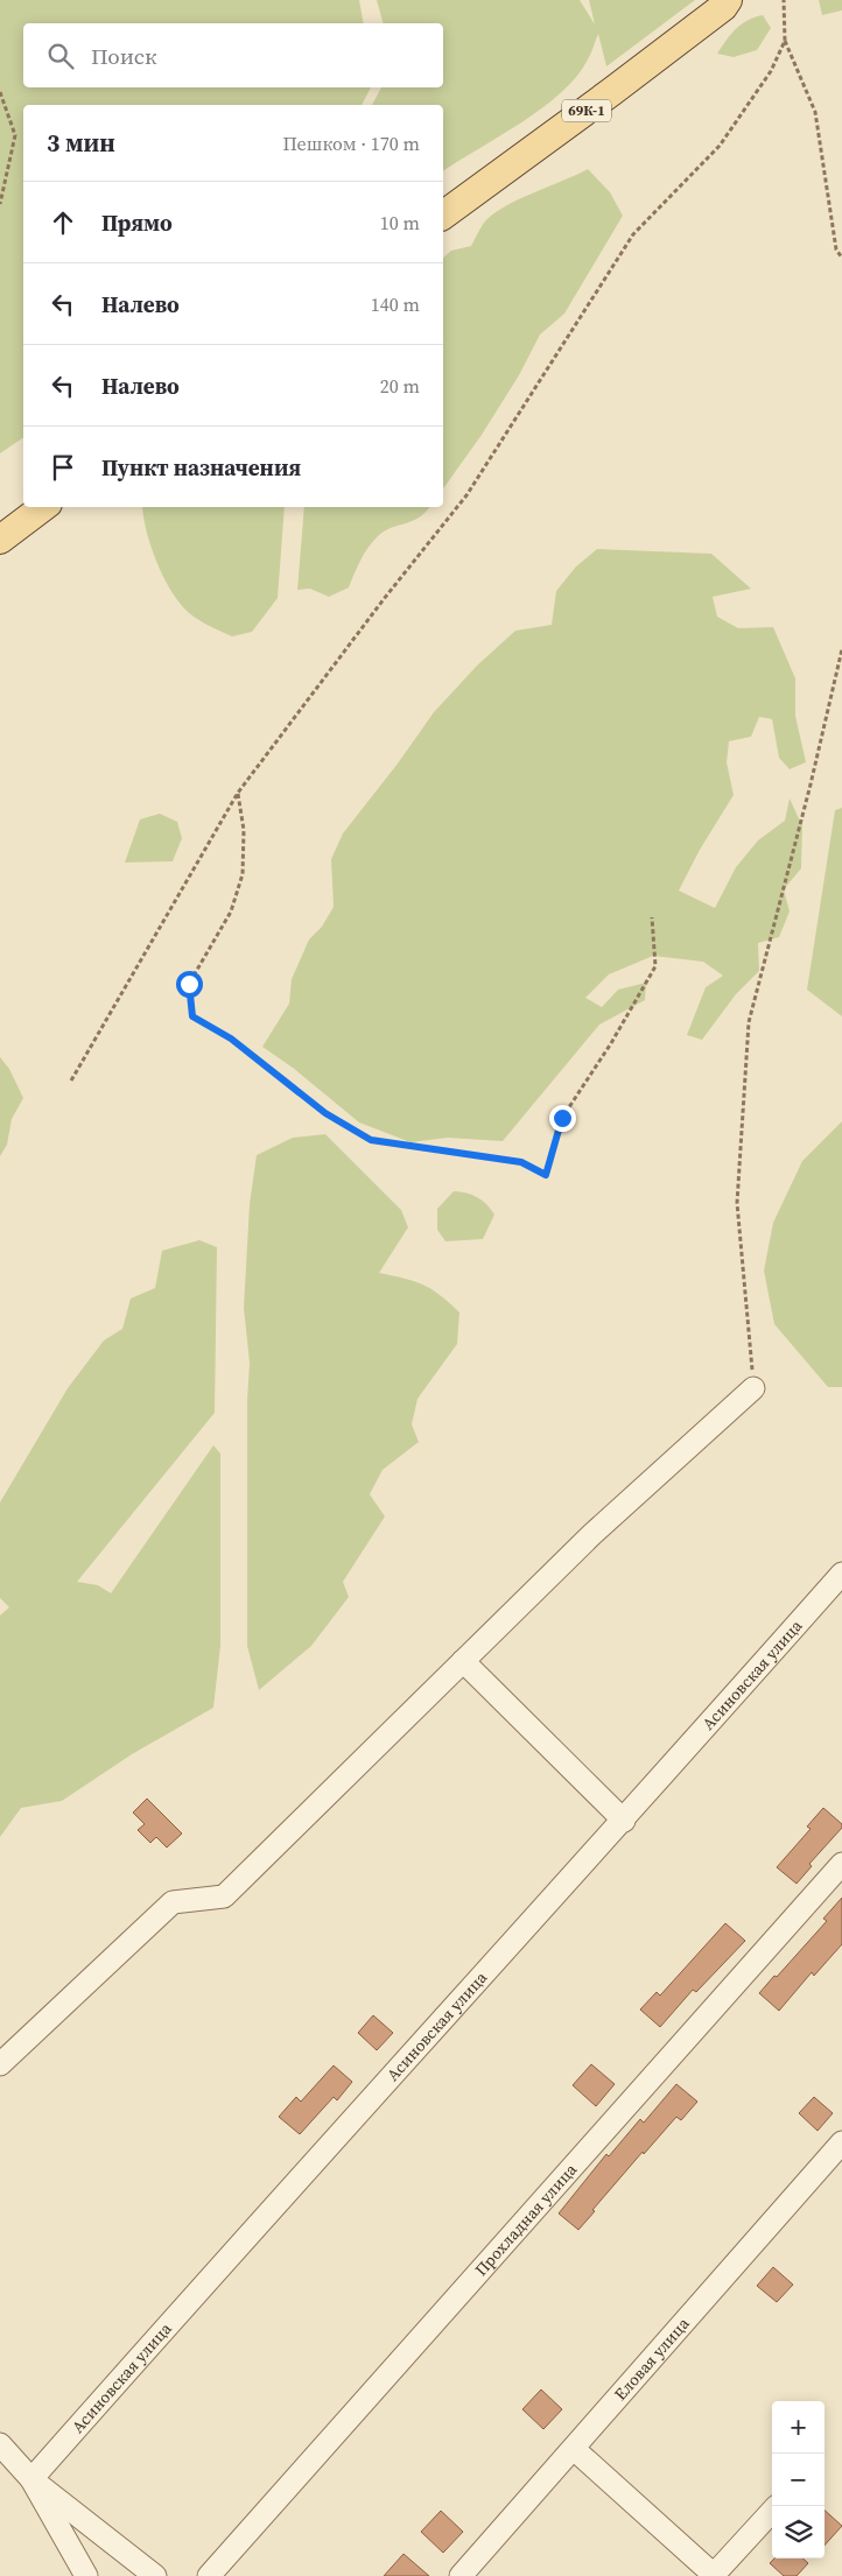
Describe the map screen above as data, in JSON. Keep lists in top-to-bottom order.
{
  "streets": {
    "main road": ["69К-1"],
    "street": ["Асиновская улица", "Прохладная улица", "Еловая улица"]
  },
  "page": {
    "search": "Поиск",
    "heading": ["3 мин", "Пешком · 170 m"],
    "list": [
      ["Прямо", "10 m"],
      ["Налево", "140 m"],
      ["Налево", "20 m"],
      "Пункт назначения"
    ],
    "map_buttons": ["+", "−"]
  }
}
